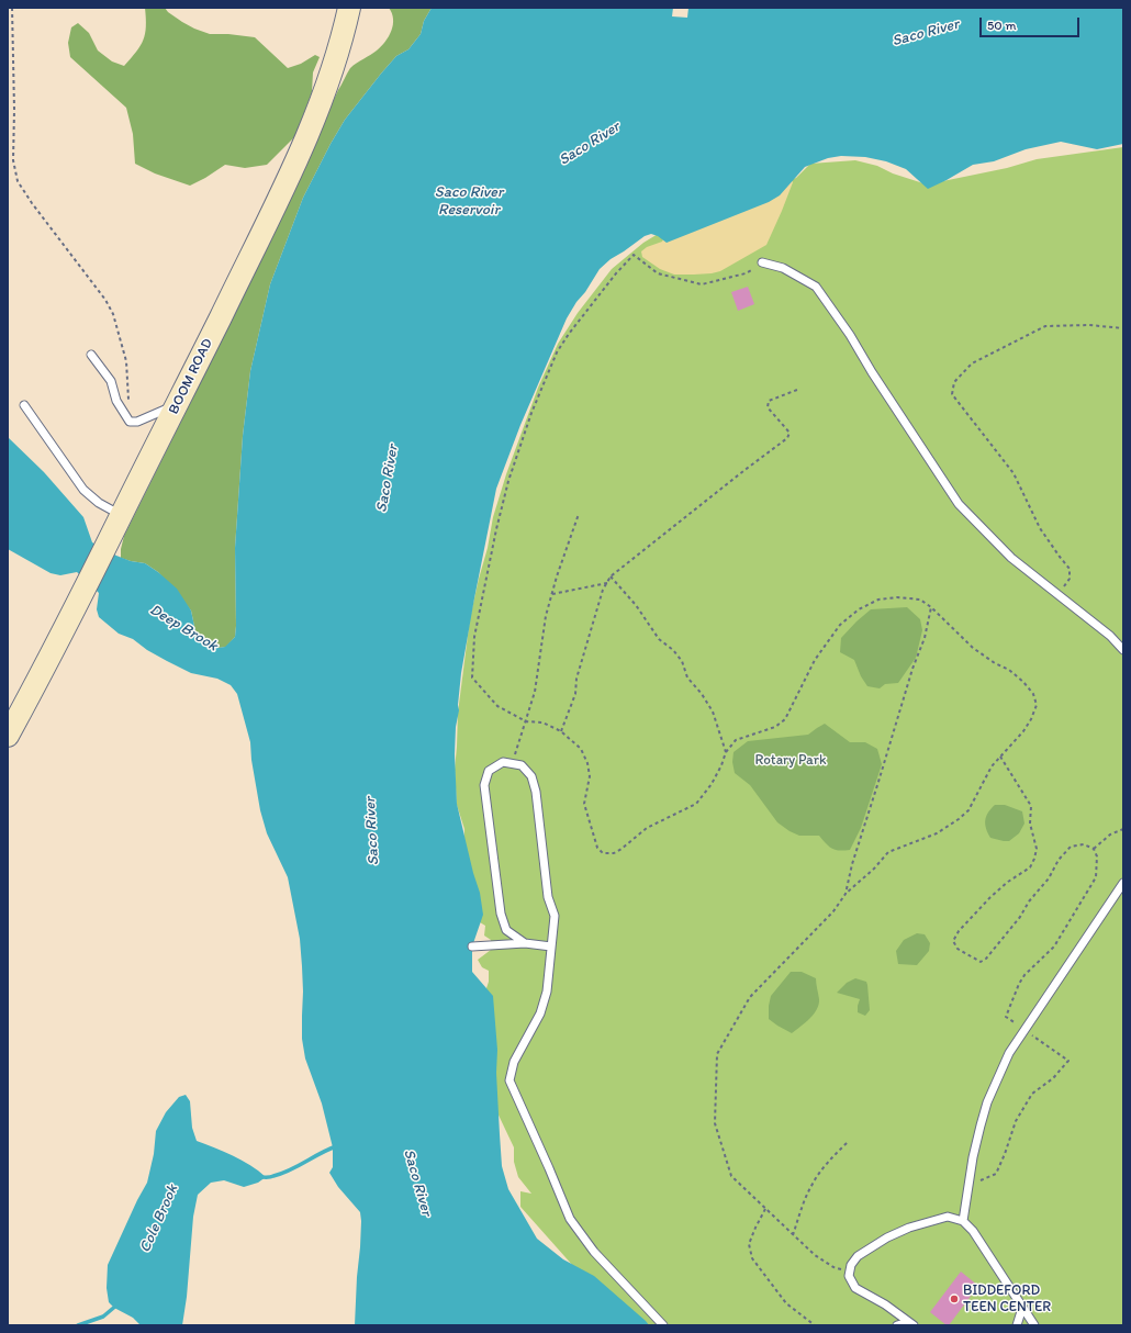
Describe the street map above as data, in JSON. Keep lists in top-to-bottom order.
{
  "streets": {
    "street": ["BOOM ROAD"]
  },
  "water": [
    "Saco River",
    "Saco River Reservoir",
    "Deep Brook",
    "Cole Brook"
  ],
  "parks": ["Rotary Park"],
  "places": ["BIDDEFORD TEEN CENTER"],
  "scale_bar": "50 m"
}
